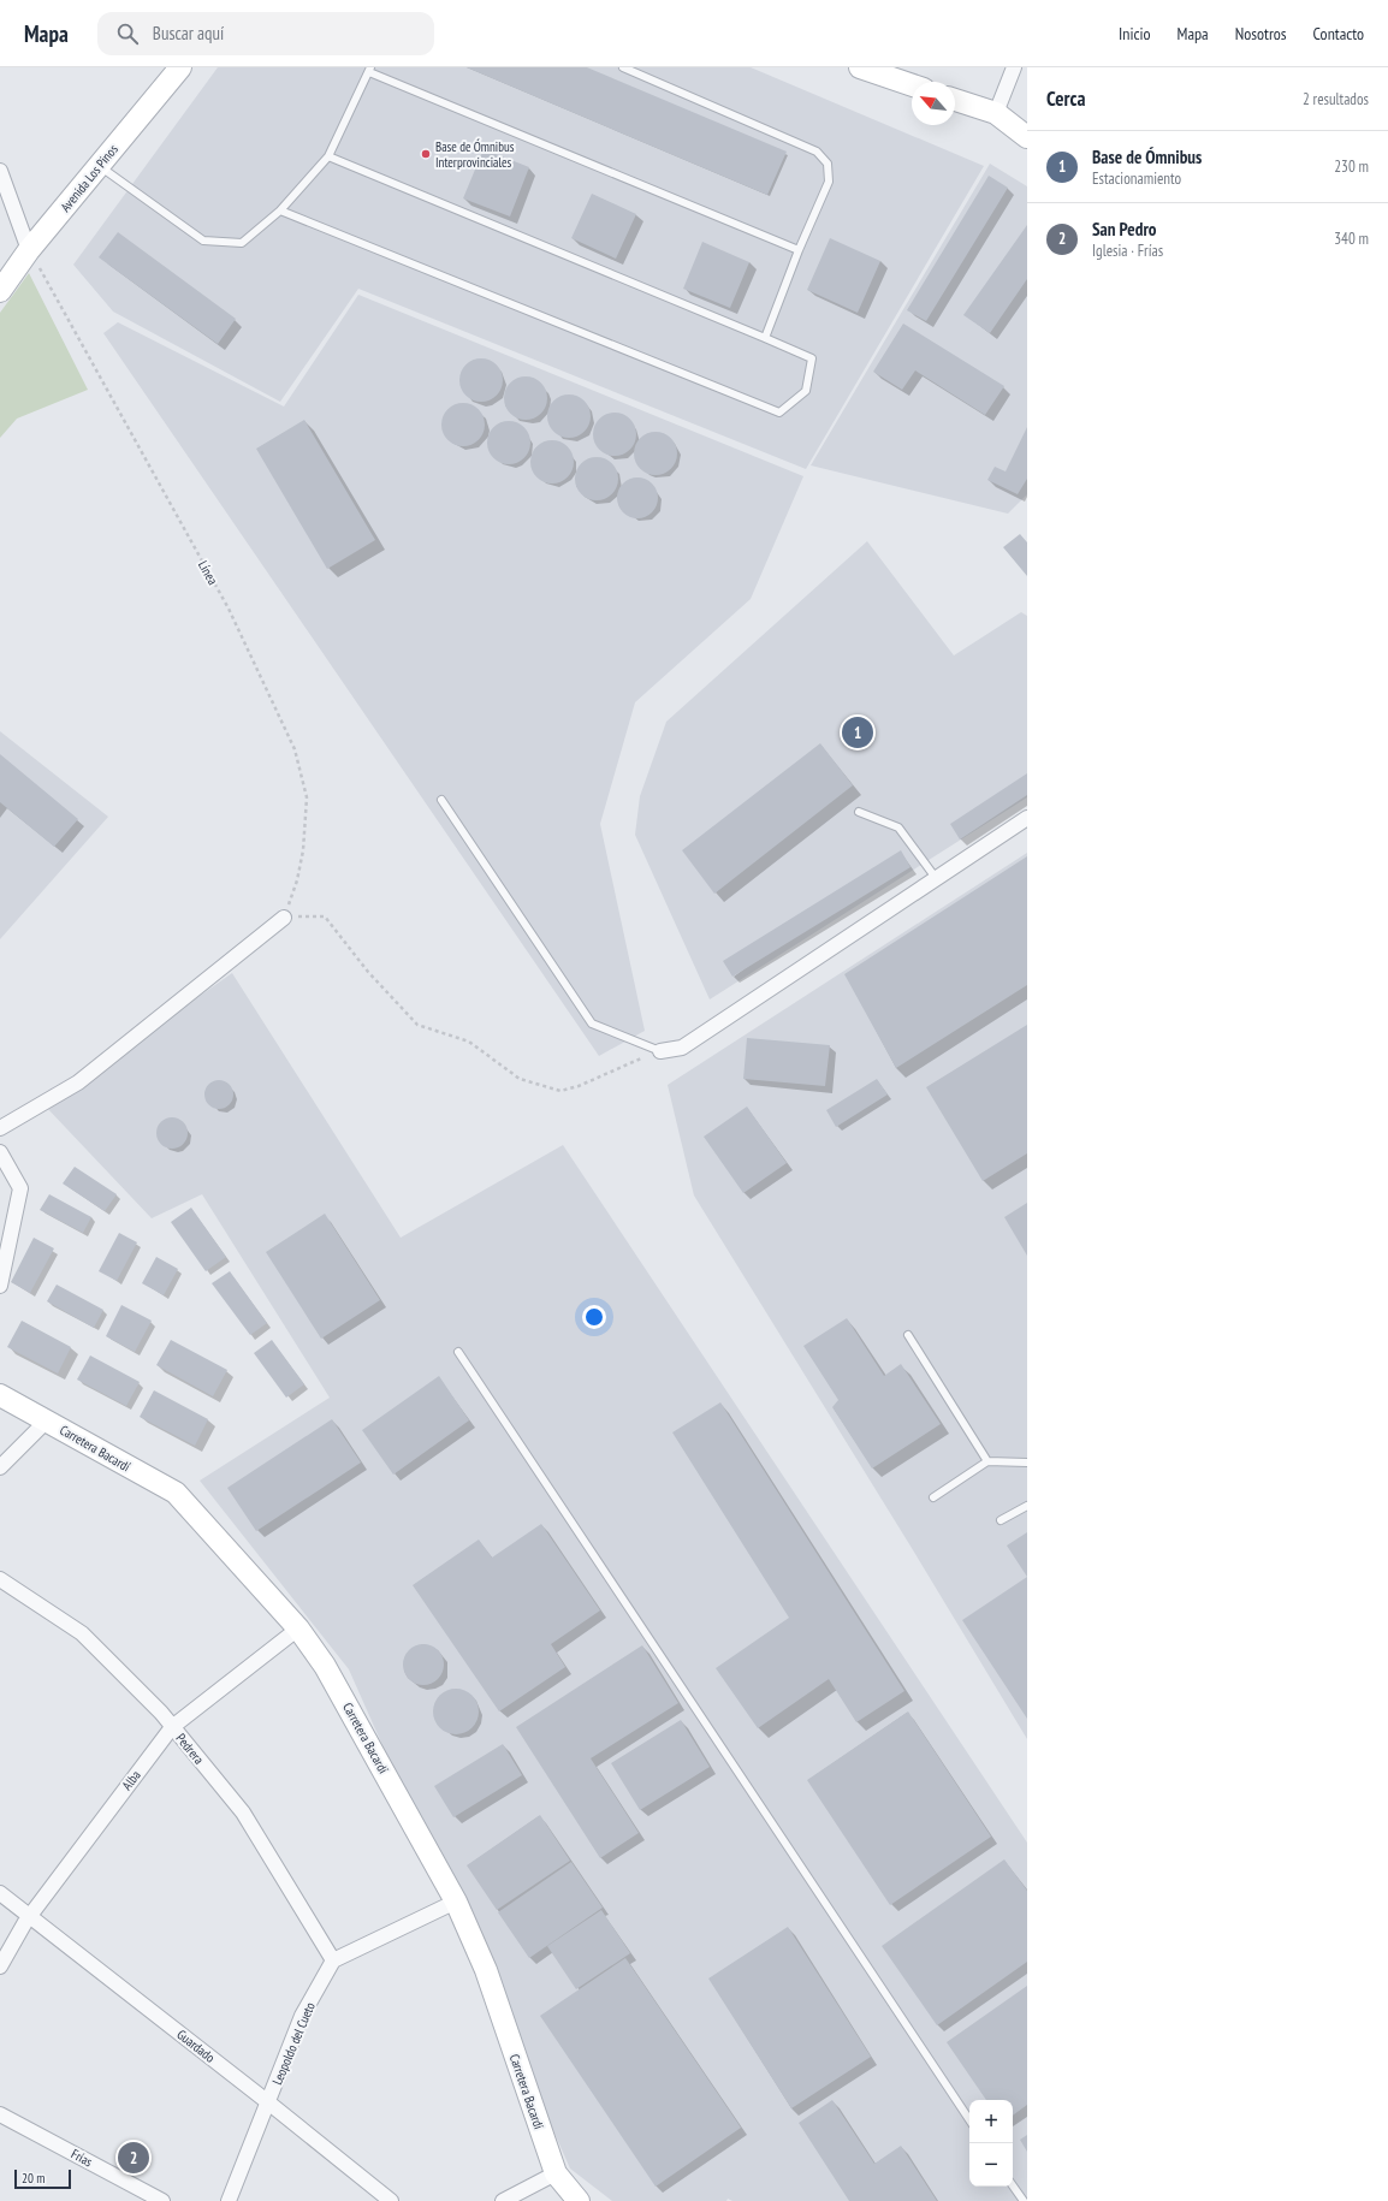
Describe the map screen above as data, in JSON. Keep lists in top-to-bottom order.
{
  "streets": {
    "street": [
      "Avenida Los Pinos",
      "Carretera Bacardí",
      "Pedrera",
      "Alba",
      "Leopoldo del Cueto",
      "Guardado",
      "Frías"
    ],
    "path": ["Línea"]
  },
  "crossings": [
    ["Avenida Los Pinos", "Línea"],
    ["Carretera Bacardí", "Alba"],
    ["Pedrera", "Alba"],
    ["Pedrera", "Leopoldo del Cueto"],
    ["Alba", "Guardado"],
    ["Leopoldo del Cueto", "Guardado"]
  ],
  "places": ["Base de Ómnibus Interprovinciales"],
  "scale_bar": "20 m",
  "north": "top left",
  "page": {
    "header": "Mapa",
    "search": "Buscar aquí",
    "nav": [
      "Inicio",
      "Mapa",
      "Nosotros",
      "Contacto"
    ],
    "heading": ["Cerca", "2 resultados"],
    "list": [
      {
        "mark": "1",
        "name": "Base de Ómnibus",
        "note": "Estacionamiento",
        "value": "230 m"
      },
      {
        "mark": "2",
        "name": "San Pedro",
        "note": "Iglesia · Frías",
        "value": "340 m"
      }
    ],
    "pins": ["1", "2"],
    "map_buttons": ["+", "−"],
    "scale": "20 m"
  }
}
